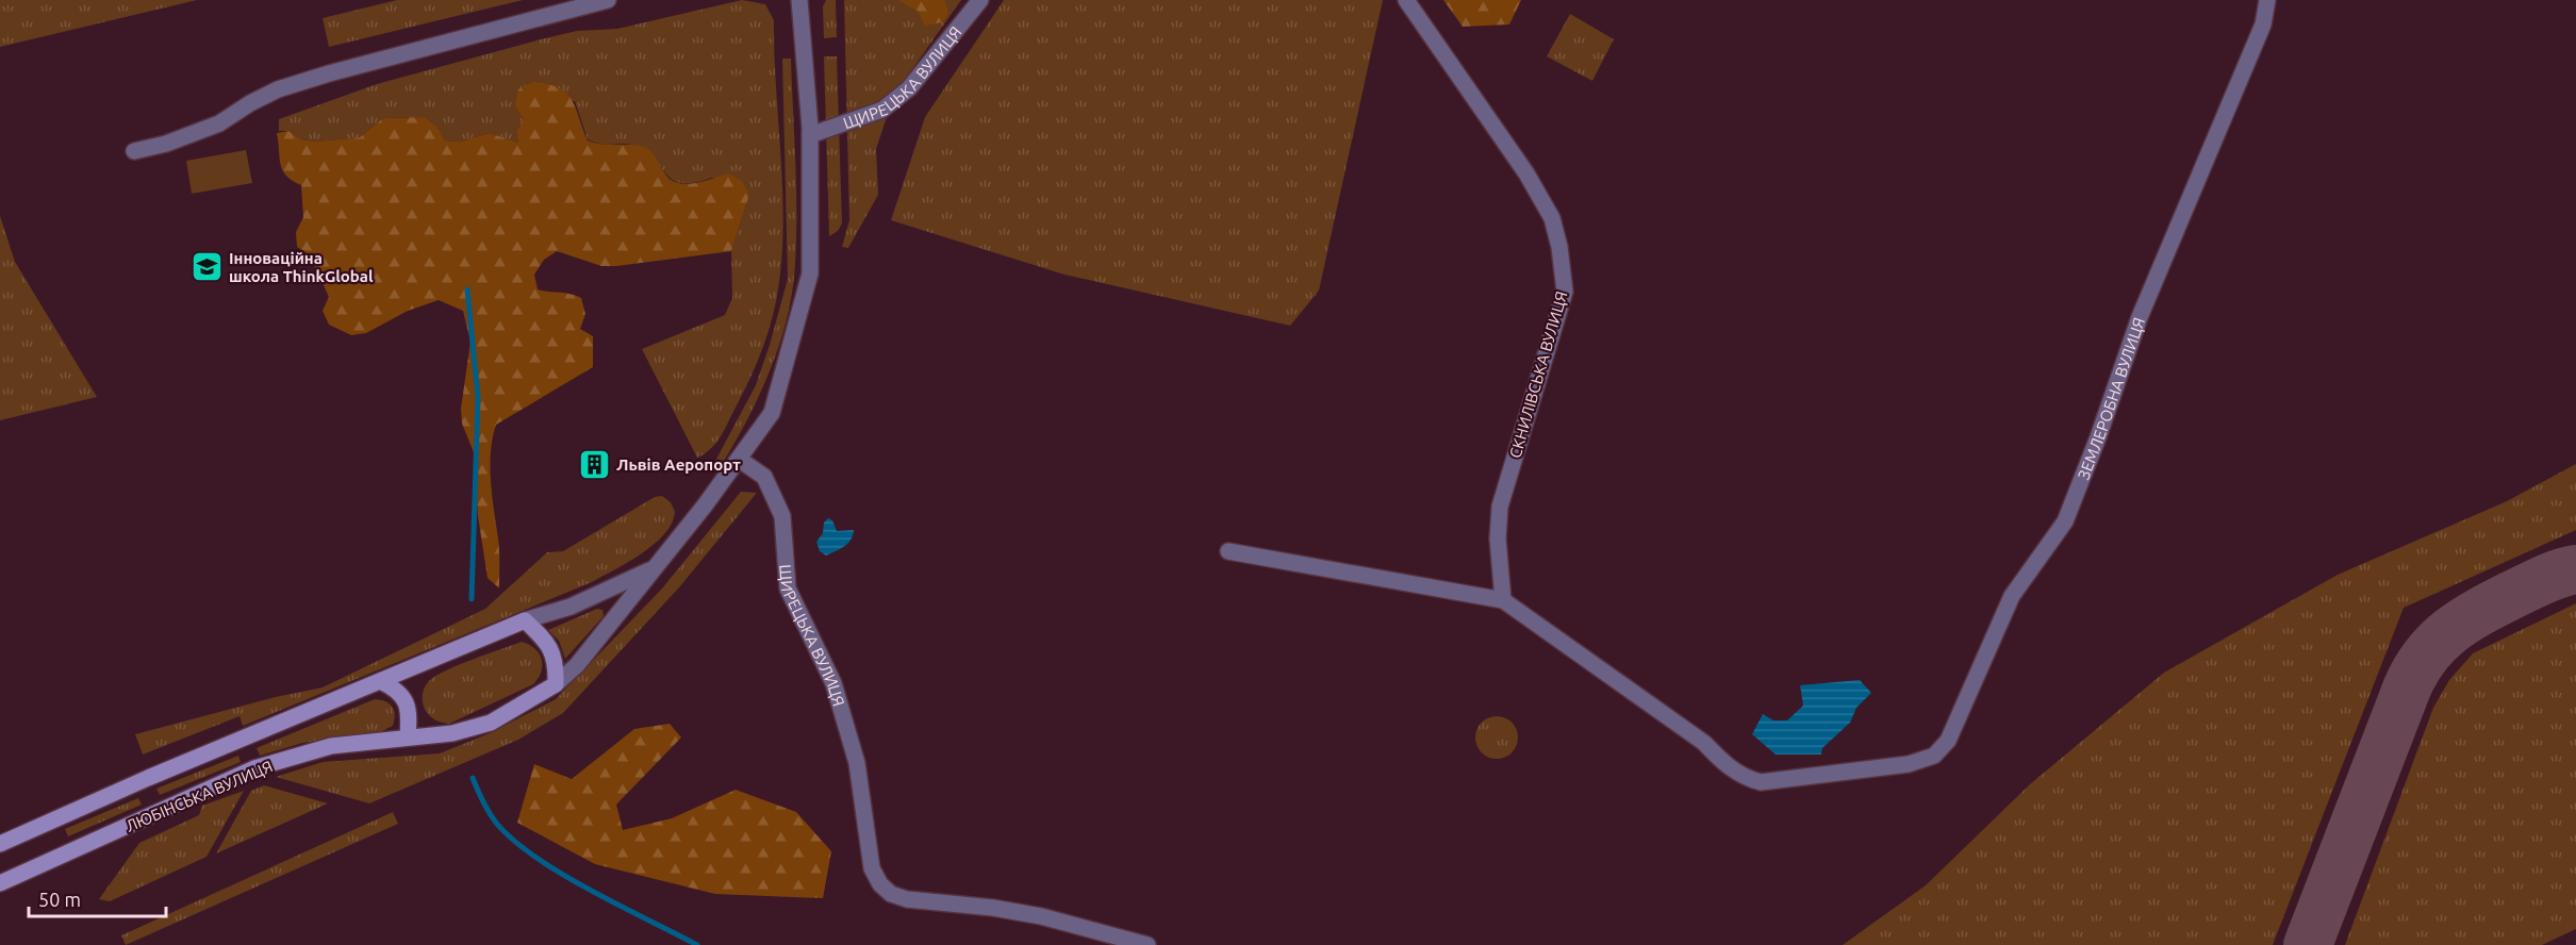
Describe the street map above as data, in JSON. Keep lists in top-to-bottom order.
{
  "streets": {
    "street": [
      "ЩИРЕЦЬКА ВУЛИЦЯ",
      "СКНИЛІВСЬКА ВУЛИЦЯ",
      "ЗЕМЛЕРОБНА ВУЛИЦЯ",
      "ЛЮБІНСЬКА ВУЛИЦЯ"
    ]
  },
  "crossings": [
    ["ЩИРЕЦЬКА ВУЛИЦЯ", "ЛЮБІНСЬКА ВУЛИЦЯ"],
    ["СКНИЛІВСЬКА ВУЛИЦЯ", "ЗЕМЛЕРОБНА ВУЛИЦЯ"]
  ],
  "places": {
    "school or university": ["Інноваційна школа ThinkGlobal"],
    "building": ["Львів Аеропорт"]
  },
  "scale_bar": "50 m"
}
